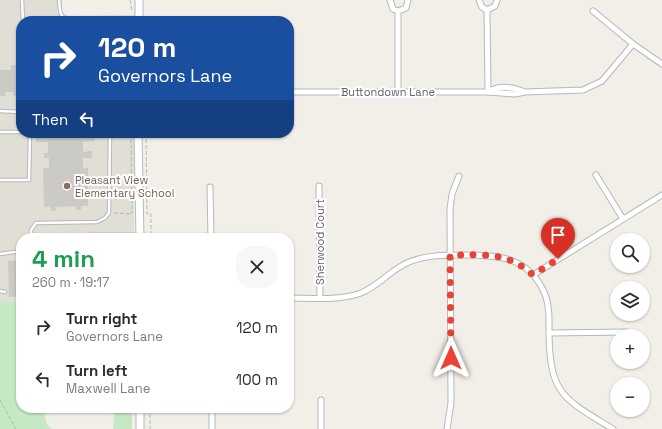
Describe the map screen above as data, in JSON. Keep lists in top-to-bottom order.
{
  "streets": {
    "street": ["Buttondown Lane", "Sherwood Court"]
  },
  "places": ["Pleasant View Elementary School"],
  "page": {
    "turn": ["120 m", "Governors Lane"],
    "then": "Then",
    "map_buttons": ["+", "−"],
    "heading": ["4 min", "260 m · 19:17"],
    "list": [
      {
        "name": "Turn right",
        "note": "Governors Lane",
        "value": "120 m"
      },
      {
        "name": "Turn left",
        "note": "Maxwell Lane",
        "value": "100 m"
      }
    ]
  }
}
